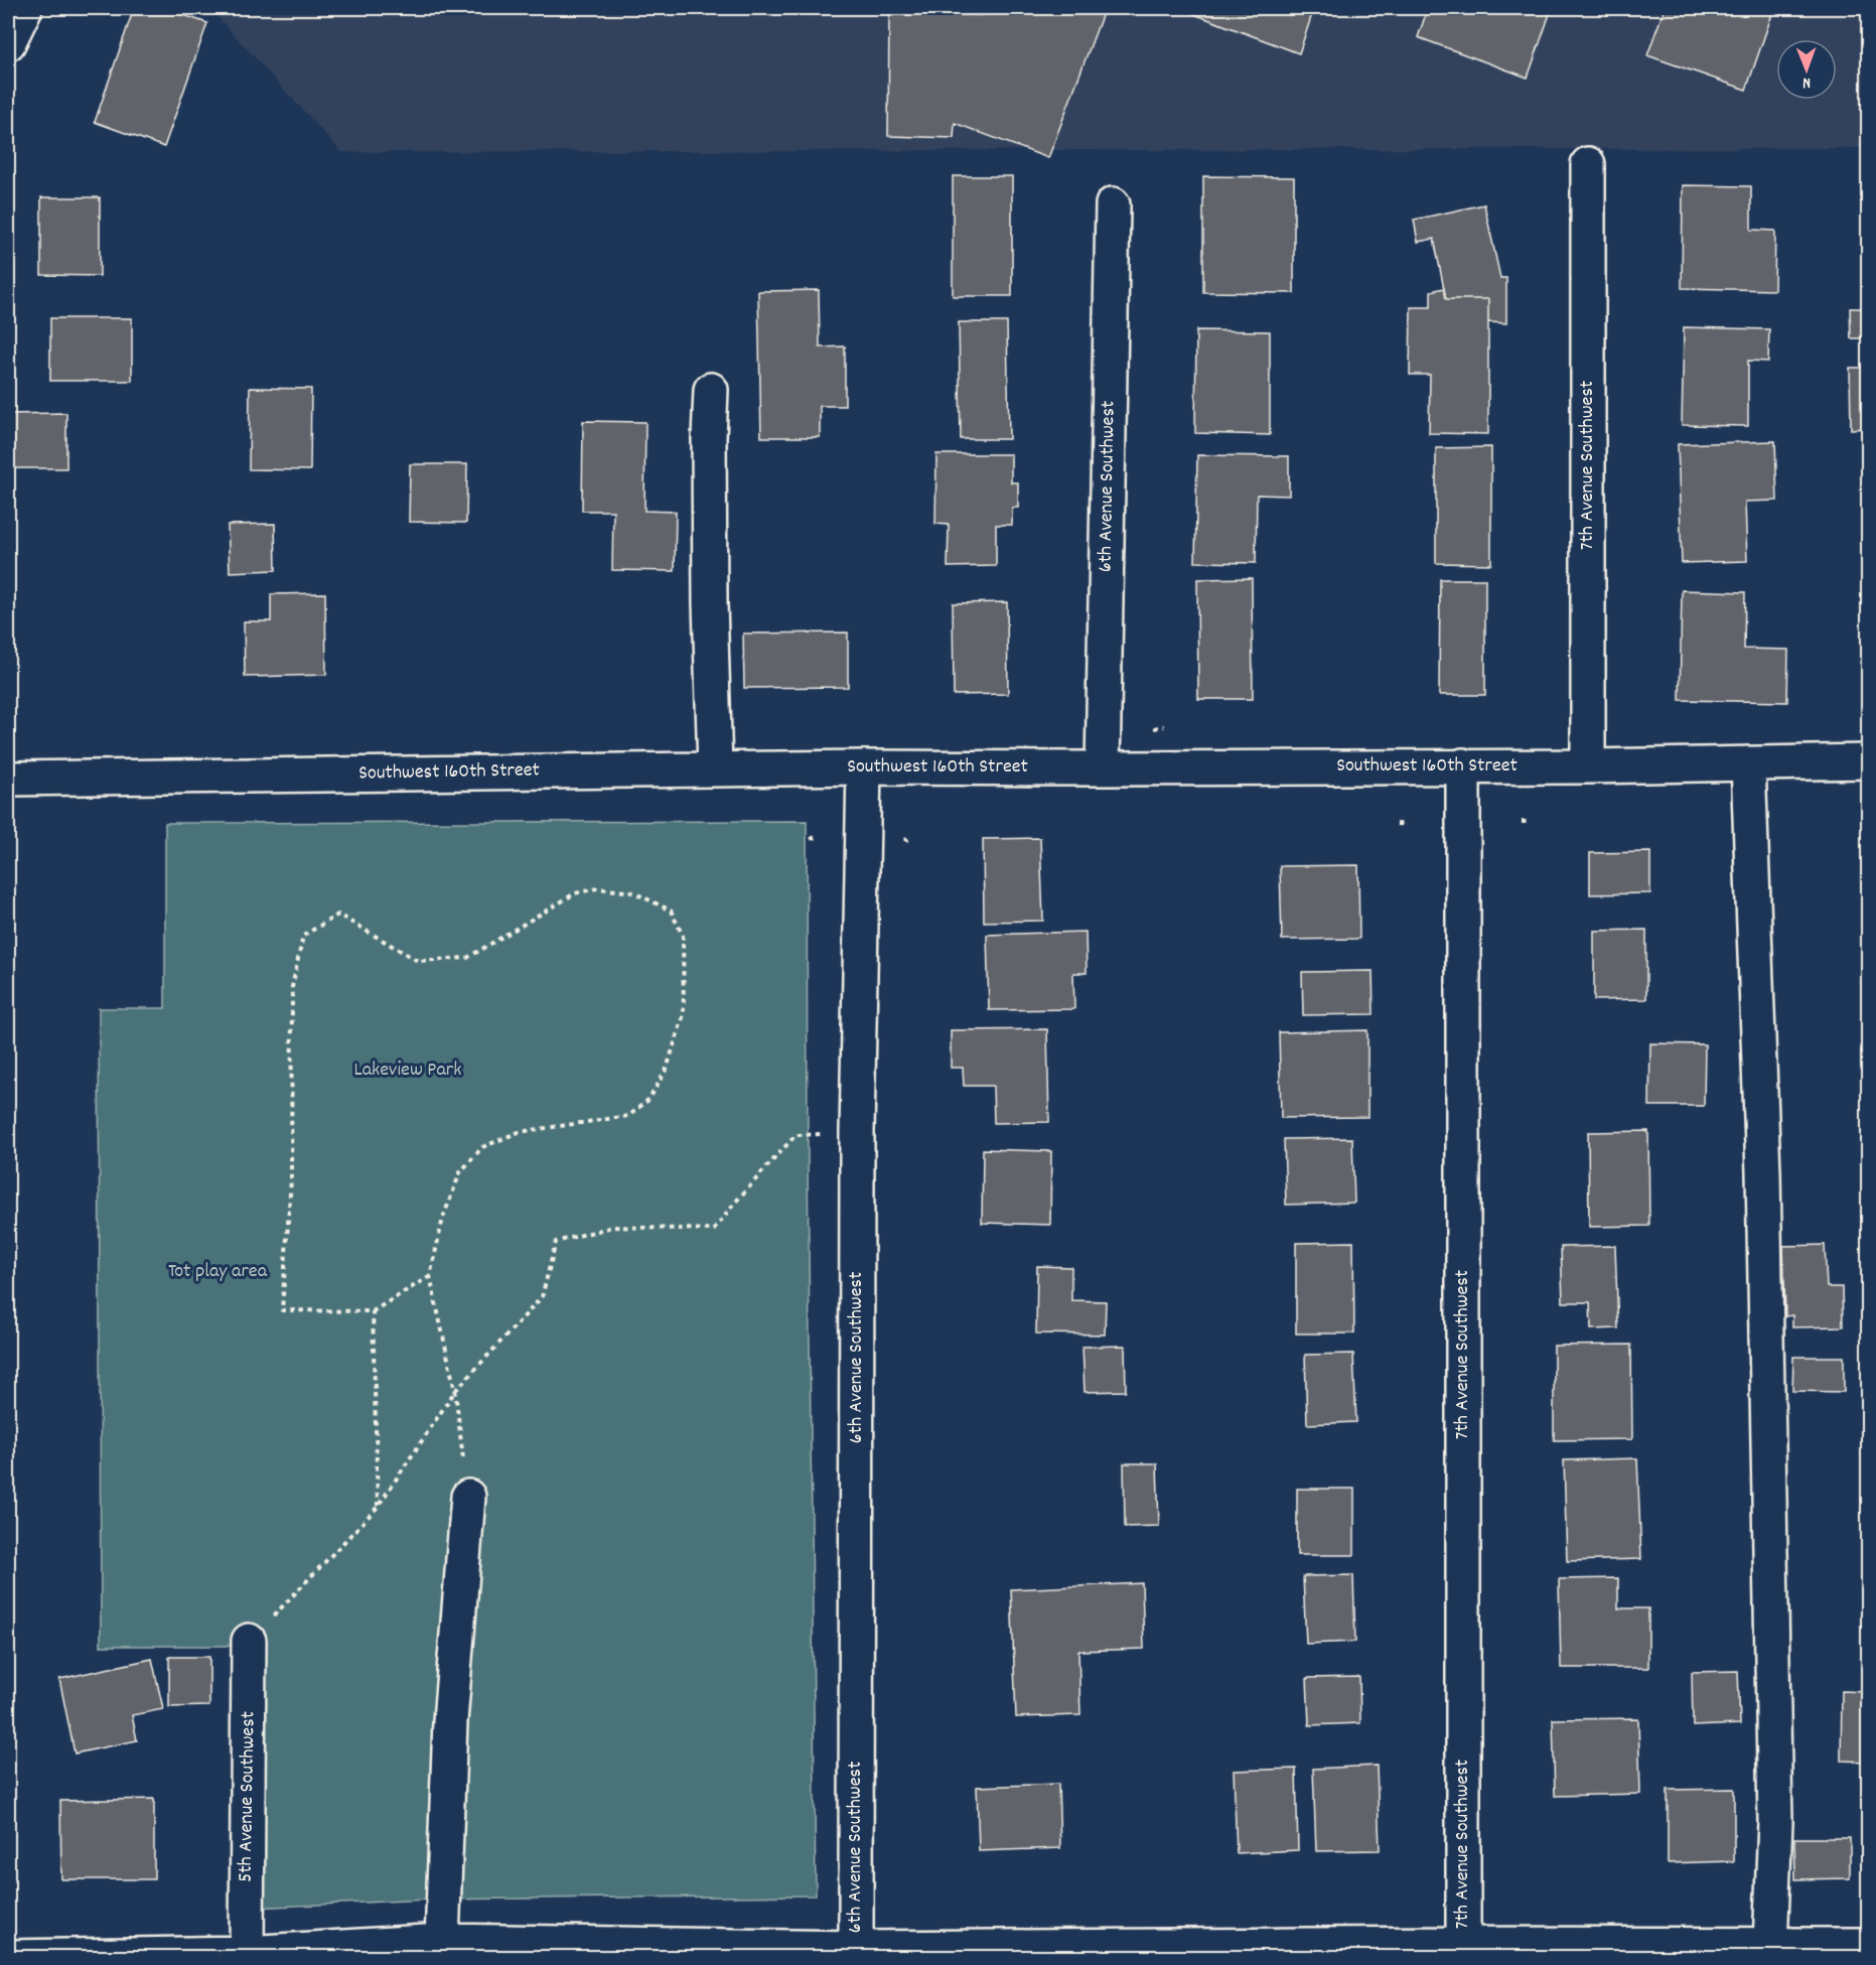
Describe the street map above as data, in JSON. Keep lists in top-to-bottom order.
{
  "streets": {
    "street": [
      "7th Avenue Southwest",
      "6th Avenue Southwest",
      "Southwest 160th Street",
      "5th Avenue Southwest"
    ]
  },
  "crossings": [
    ["7th Avenue Southwest", "Southwest 160th Street"],
    ["6th Avenue Southwest", "Southwest 160th Street"]
  ],
  "parks": ["Lakeview Park", "Tot play area"],
  "north": "bottom"
}
